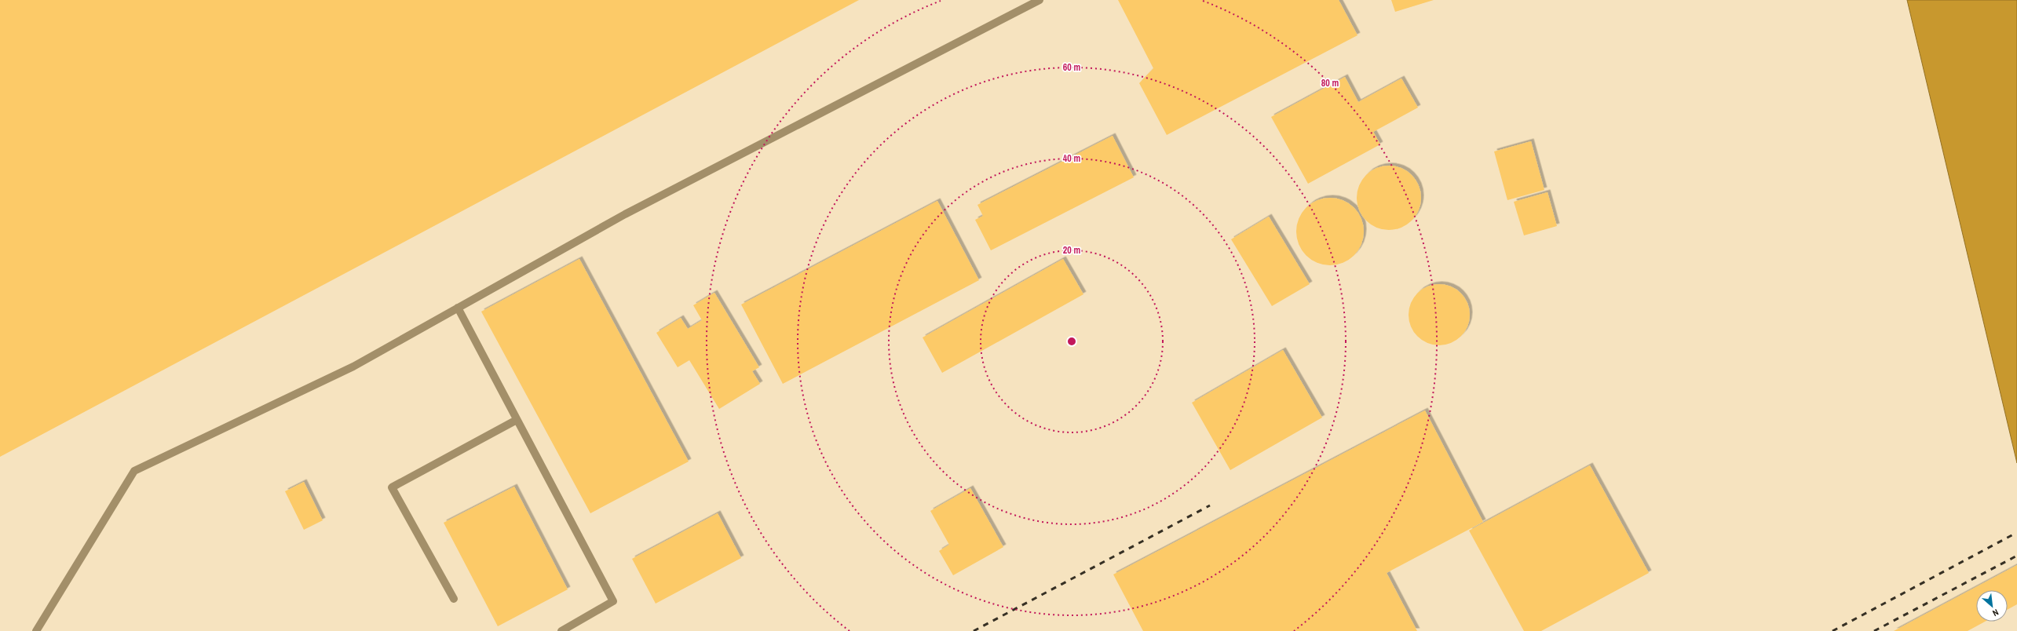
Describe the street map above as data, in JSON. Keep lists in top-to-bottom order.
{
  "north": "bottom right",
  "rings": [
    "60 m",
    "80 m",
    "40 m",
    "20 m"
  ]
}
